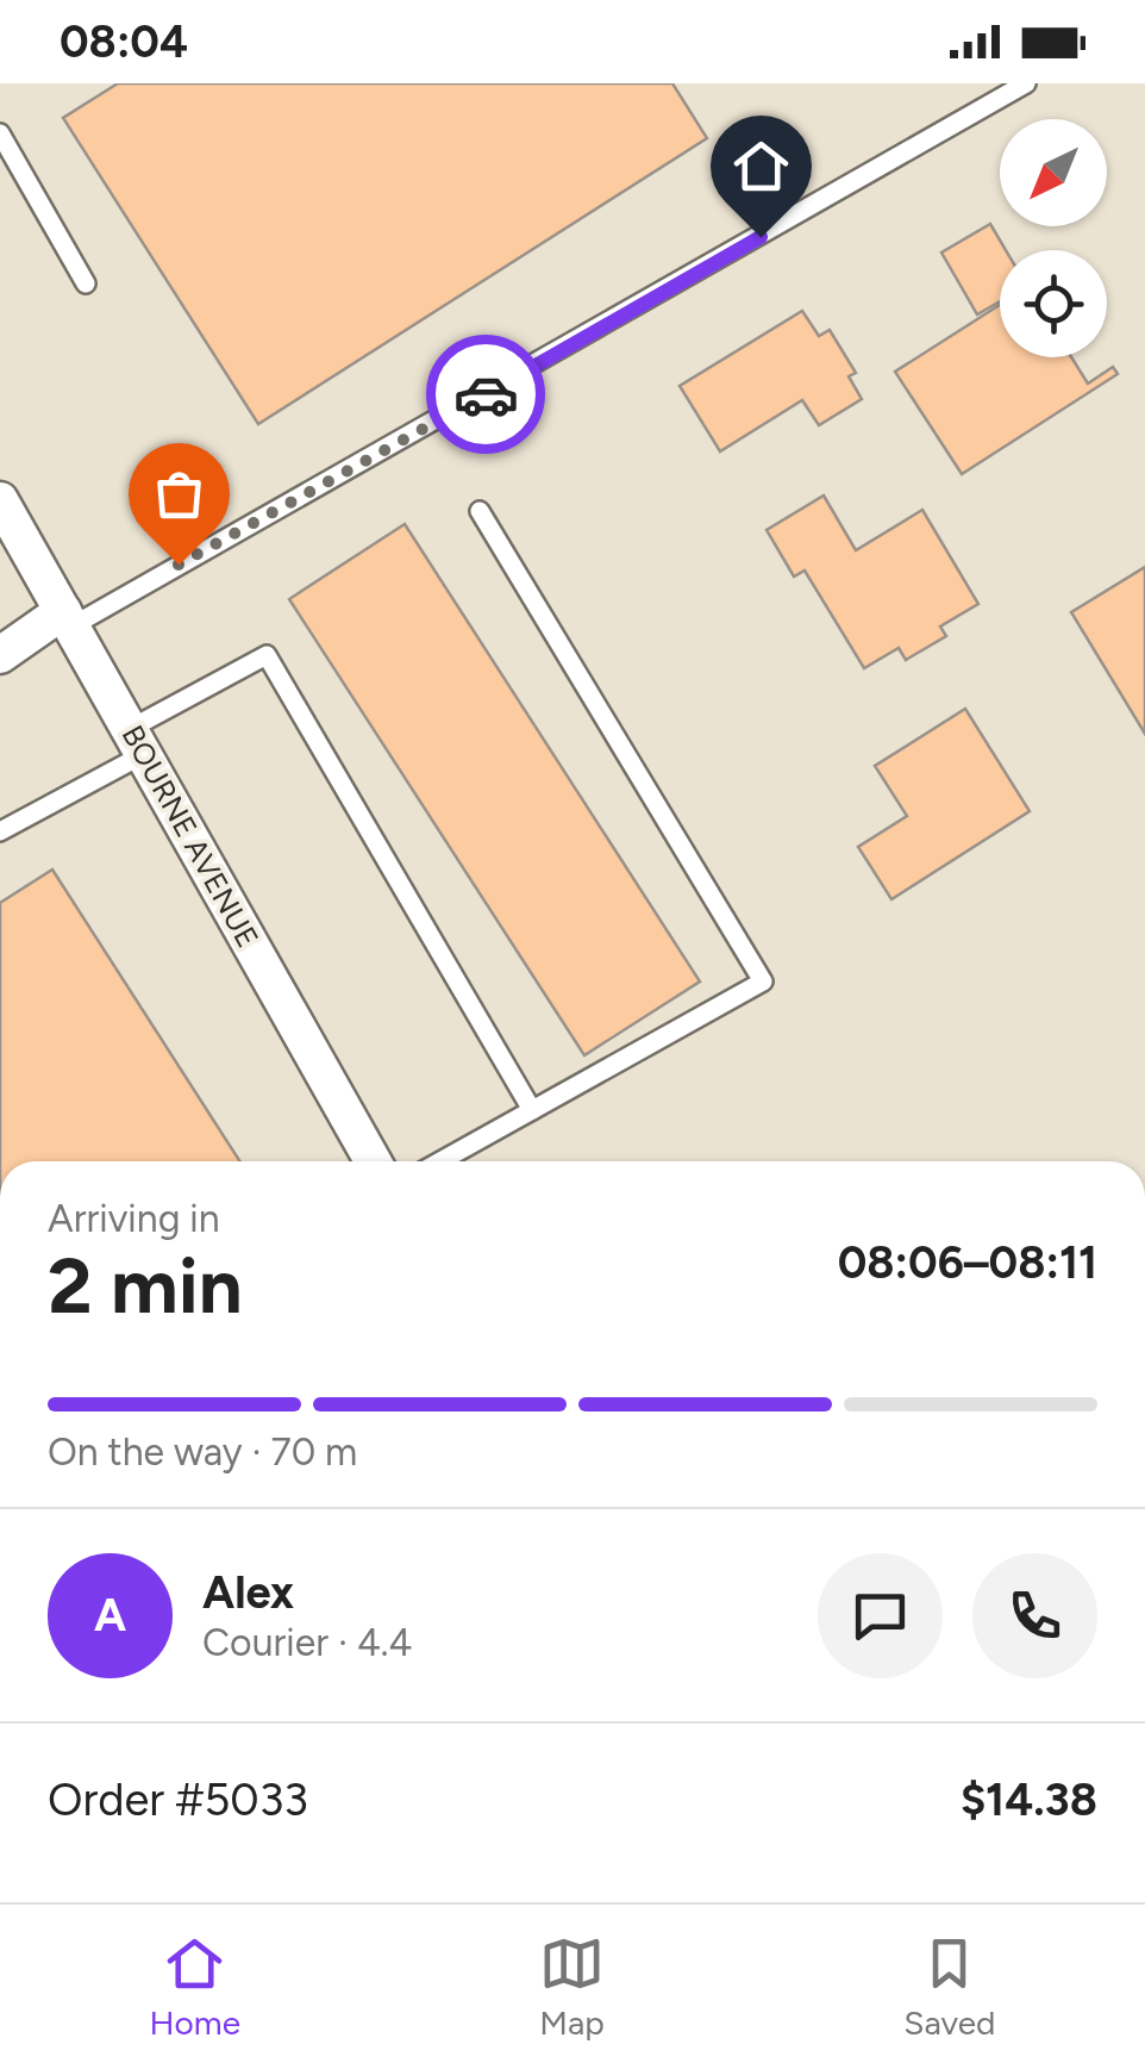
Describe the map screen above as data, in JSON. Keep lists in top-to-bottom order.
{
  "streets": {
    "street": ["BOURNE AVENUE"]
  },
  "north": "bottom left",
  "page": {
    "status": "08:04",
    "heading": ["2 min", "Arriving in", "08:06–08:11"],
    "panel": [
      "Alex",
      "Courier · 4.4",
      "Order #5033",
      "$14.38"
    ],
    "bar": "On the way · 70 m",
    "round": "A",
    "tabs": ["Home", "Map", "Saved"]
  }
}
